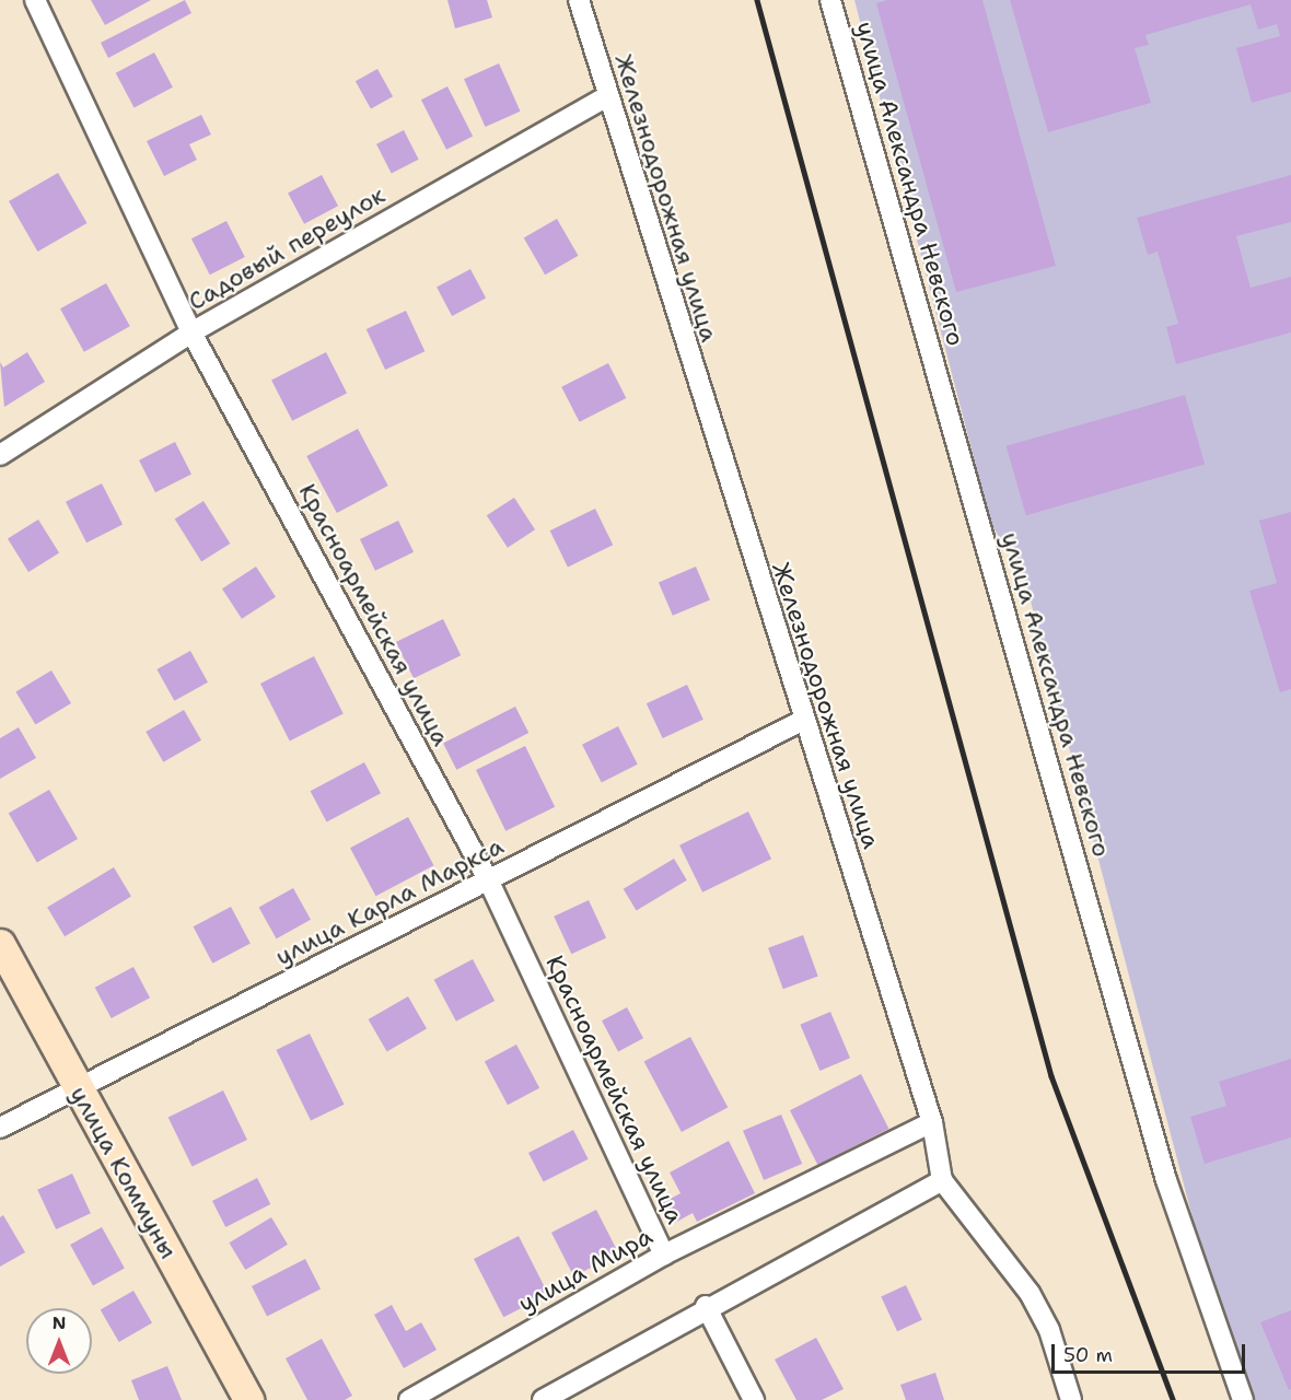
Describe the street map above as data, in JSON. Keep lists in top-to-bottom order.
{
  "streets": {
    "street": [
      "улица Александра Невского",
      "Железнодорожная улица",
      "Садовый переулок",
      "Красноармейская улица",
      "улица Карла Маркса",
      "улица Коммуны",
      "улица Мира"
    ]
  },
  "crossings": [
    ["Железнодорожная улица", "Садовый переулок"],
    ["Железнодорожная улица", "улица Карла Маркса"],
    ["Железнодорожная улица", "улица Мира"],
    ["Садовый переулок", "Красноармейская улица"],
    ["Красноармейская улица", "улица Карла Маркса"],
    ["Красноармейская улица", "улица Мира"],
    ["улица Карла Маркса", "улица Коммуны"]
  ],
  "scale_bar": "50 m",
  "north": "top"
}
